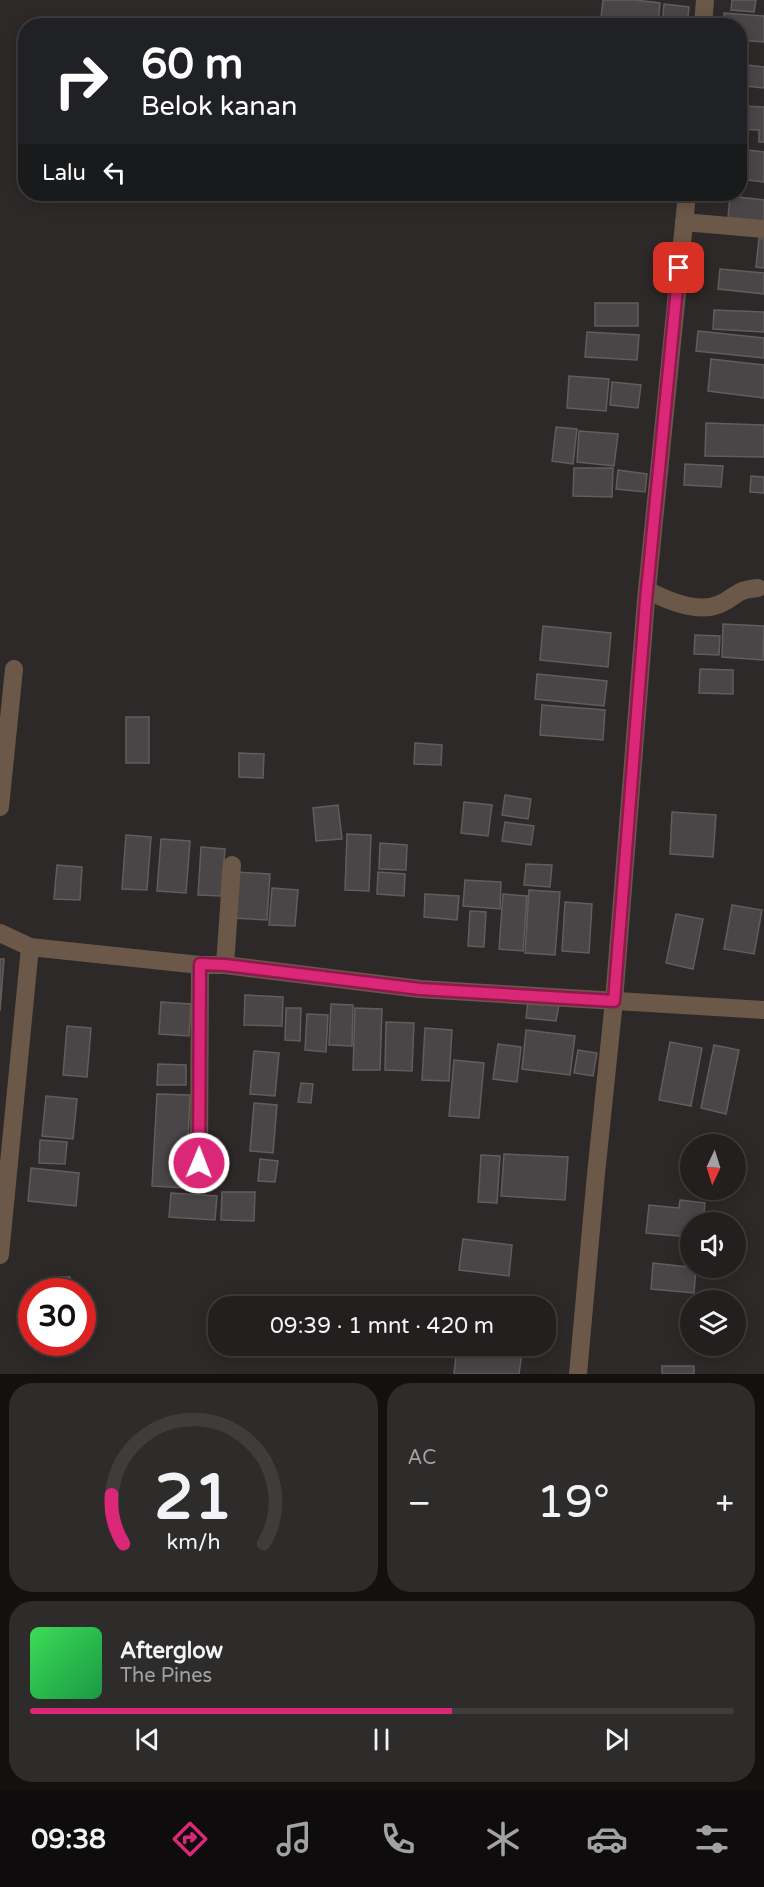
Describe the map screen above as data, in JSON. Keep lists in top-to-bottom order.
{
  "north": "bottom",
  "page": {
    "turn": ["60 m", "Belok kanan"],
    "then": "Lalu",
    "limit": "30",
    "trip": "09:39 · 1 mnt · 420 m",
    "tile": "AC",
    "heat": ["−", "19°", "+"],
    "song": ["Afterglow", "The Pines"],
    "tabs": "09:38",
    "gauge": ["21", "km/h"]
  }
}
